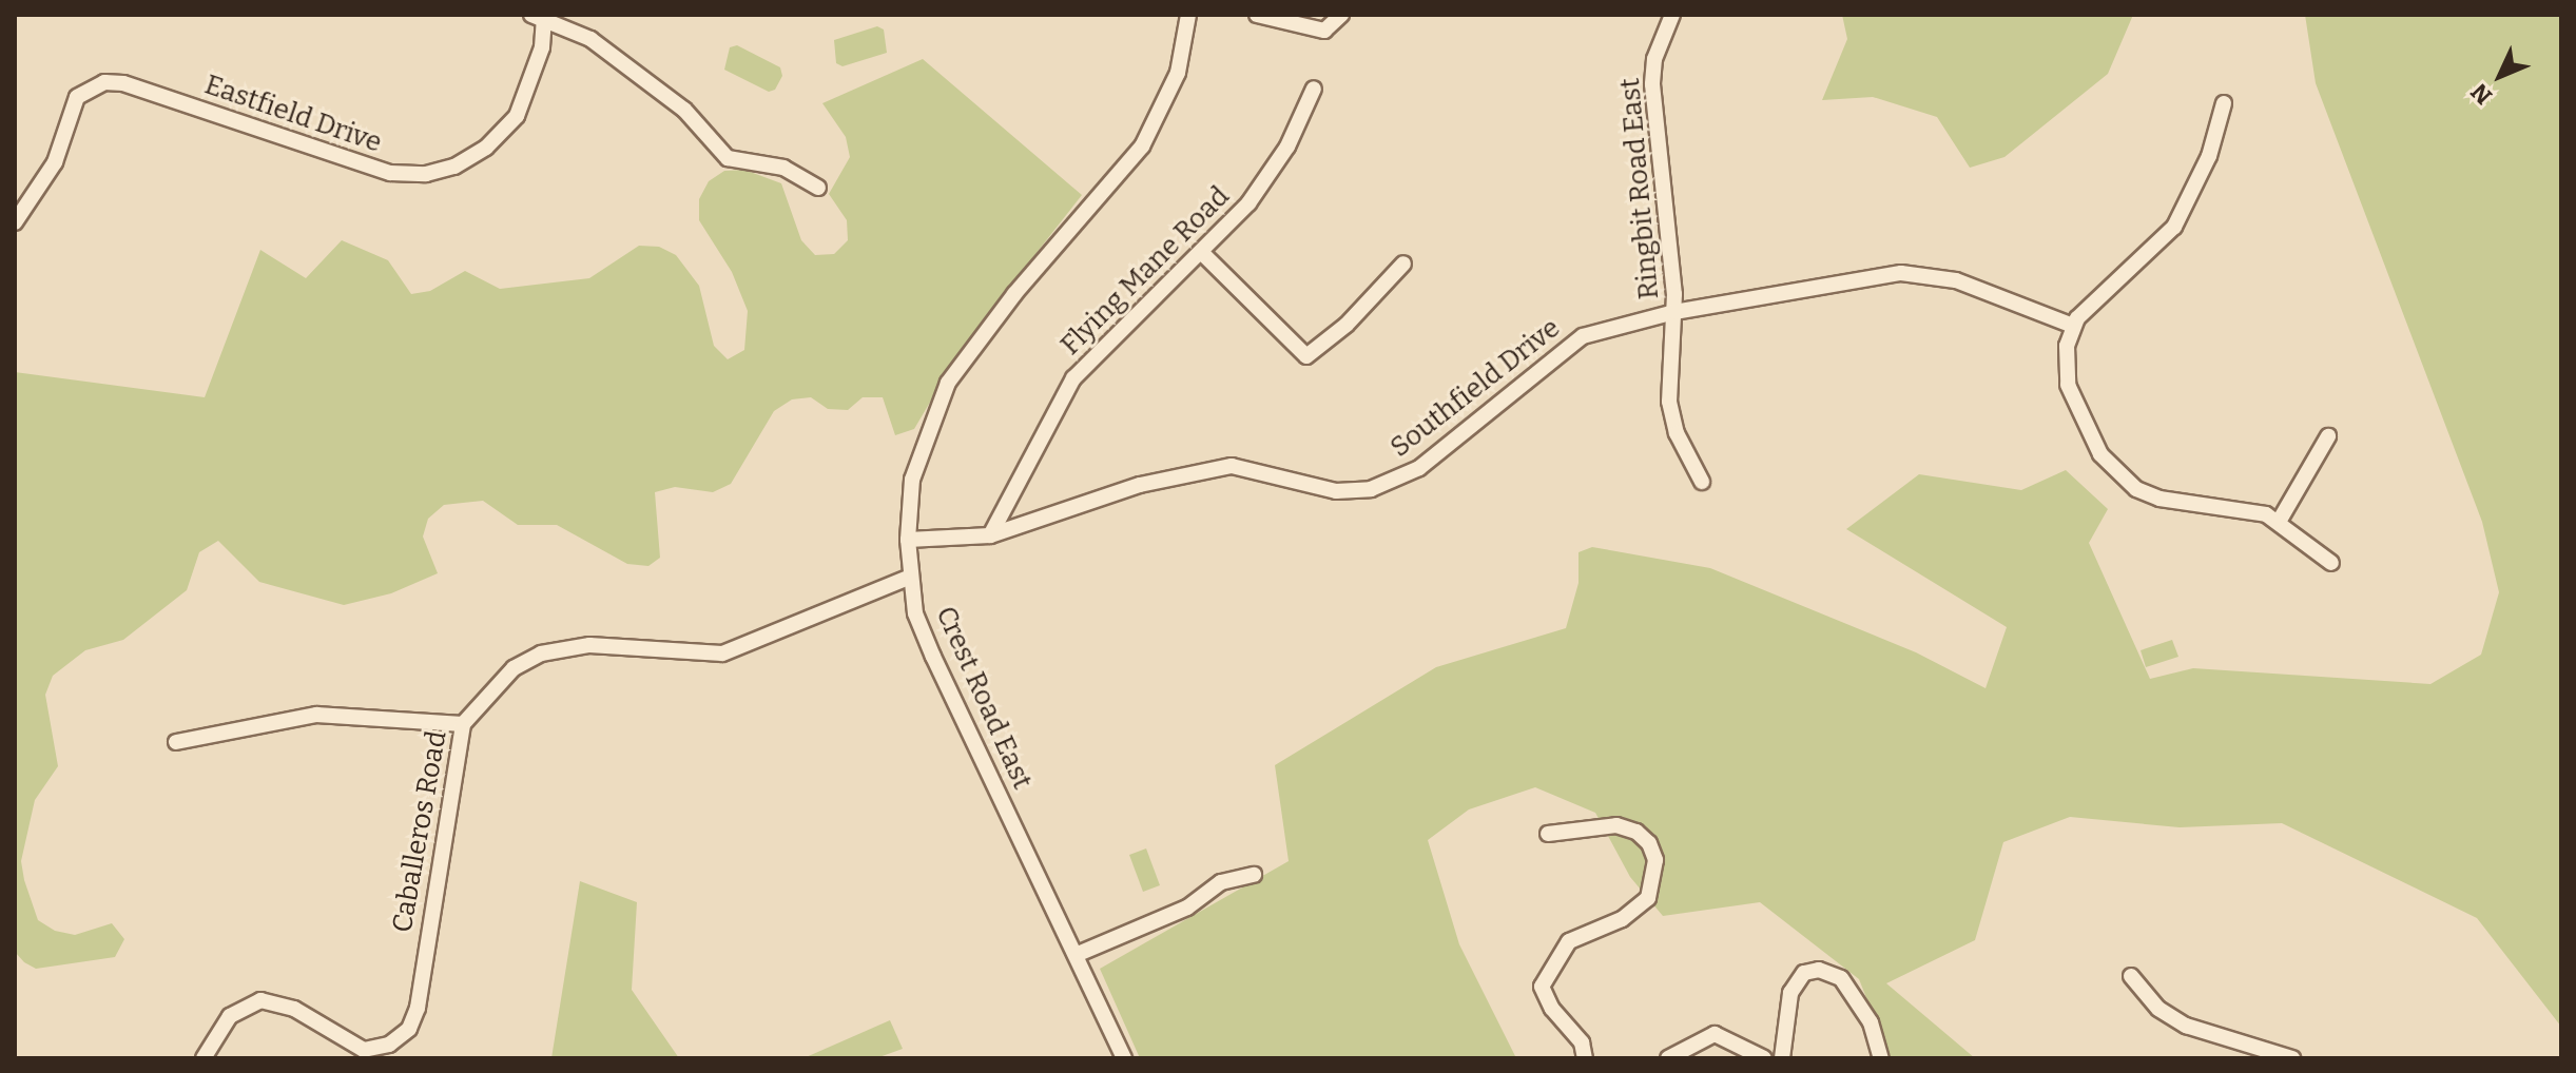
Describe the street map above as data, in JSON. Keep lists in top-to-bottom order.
{
  "streets": {
    "street": [
      "Eastfield Drive",
      "Ringbit Road East",
      "Flying Mane Road",
      "Southfield Drive",
      "Crest Road East",
      "Caballeros Road"
    ]
  },
  "crossings": [
    ["Ringbit Road East", "Southfield Drive"],
    ["Flying Mane Road", "Southfield Drive"],
    ["Southfield Drive", "Crest Road East"],
    ["Crest Road East", "Caballeros Road"]
  ],
  "north": "bottom left"
}
